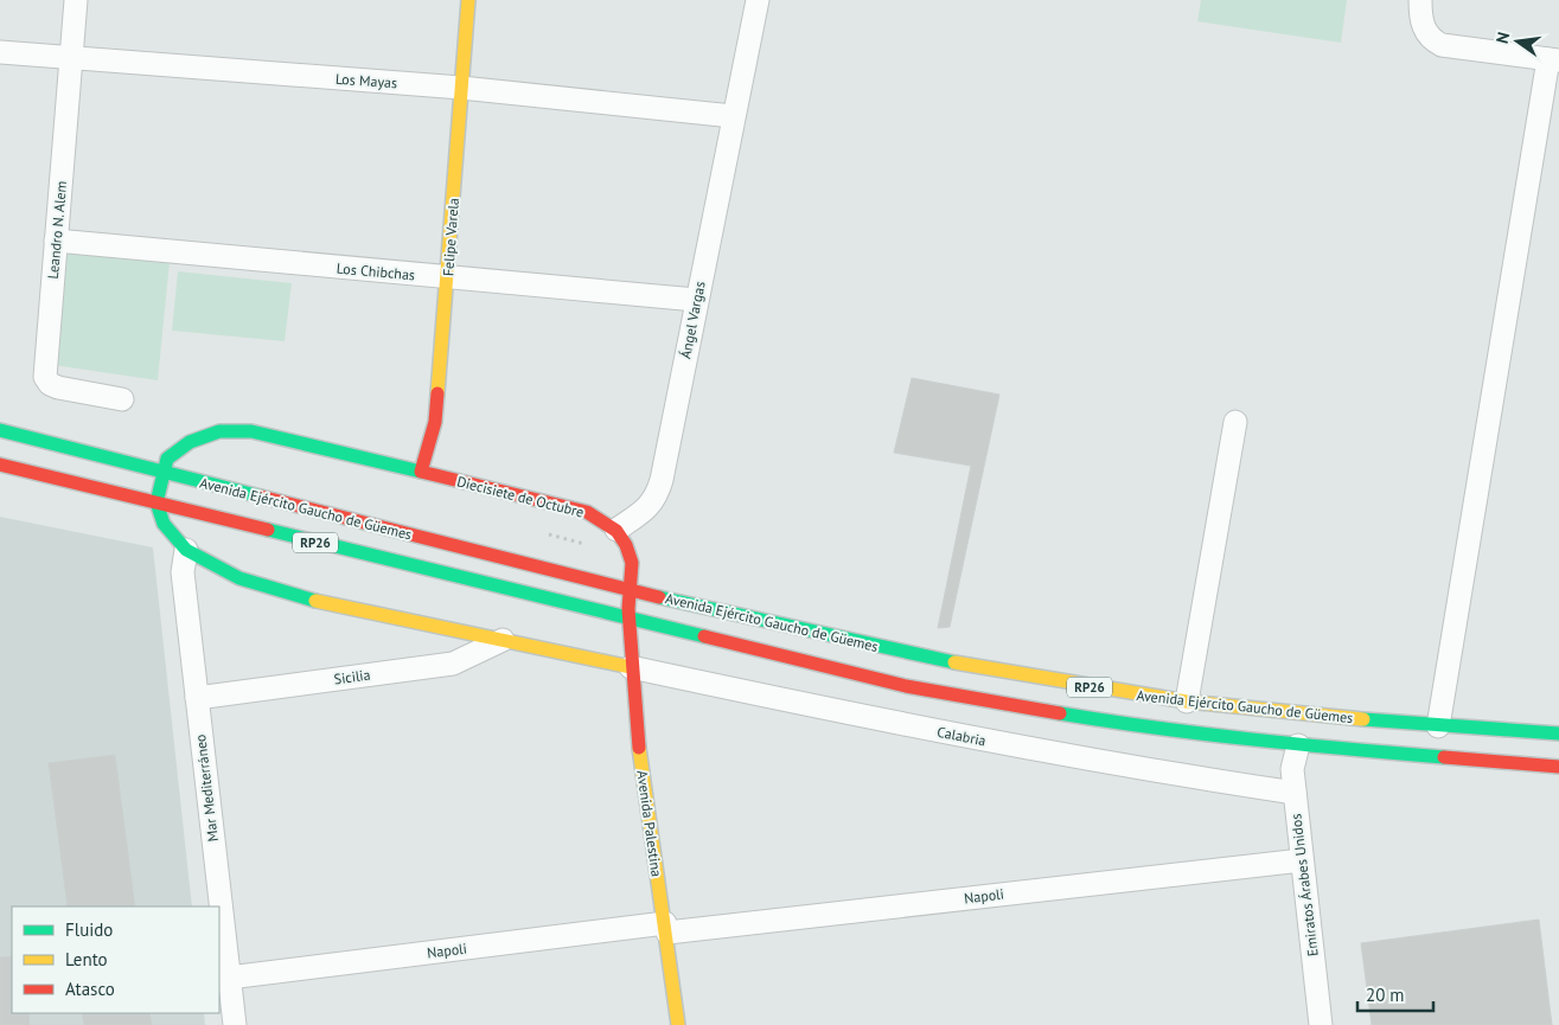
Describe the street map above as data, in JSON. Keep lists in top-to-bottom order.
{
  "streets": {
    "main road": [
      "Felipe Varela",
      "Diecisiete de Octubre",
      "Avenida Ejército Gaucho de Güemes",
      "RP26",
      "Avenida Palestina"
    ],
    "street": [
      "Los Mayas",
      "Leandro N. Alem",
      "Los Chibchas",
      "Ángel Vargas",
      "Sicilia",
      "Calabria",
      "Mar Mediterráneo",
      "Emiratos Árabes Unidos",
      "Napoli"
    ]
  },
  "crossings": [
    ["Los Mayas", "Leandro N. Alem"],
    ["Los Mayas", "Felipe Varela"],
    ["Los Mayas", "Ángel Vargas"],
    ["Leandro N. Alem", "Los Chibchas"],
    ["Felipe Varela", "Los Chibchas"],
    ["Felipe Varela", "Diecisiete de Octubre"],
    ["Los Chibchas", "Ángel Vargas"],
    ["Ángel Vargas", "Diecisiete de Octubre"],
    ["Diecisiete de Octubre", "Avenida Ejército Gaucho de Güemes"],
    ["Avenida Ejército Gaucho de Güemes", "Avenida Palestina"],
    ["Avenida Ejército Gaucho de Güemes", "Emiratos Árabes Unidos"],
    ["Sicilia", "Mar Mediterráneo"],
    ["Calabria", "Avenida Palestina"],
    ["Calabria", "Emiratos Árabes Unidos"],
    ["Mar Mediterráneo", "Napoli"],
    ["Avenida Palestina", "Napoli"],
    ["Emiratos Árabes Unidos", "Napoli"]
  ],
  "legend": ["Fluido", "Lento", "Atasco"],
  "scale_bar": "20 m",
  "north": "left"
}
